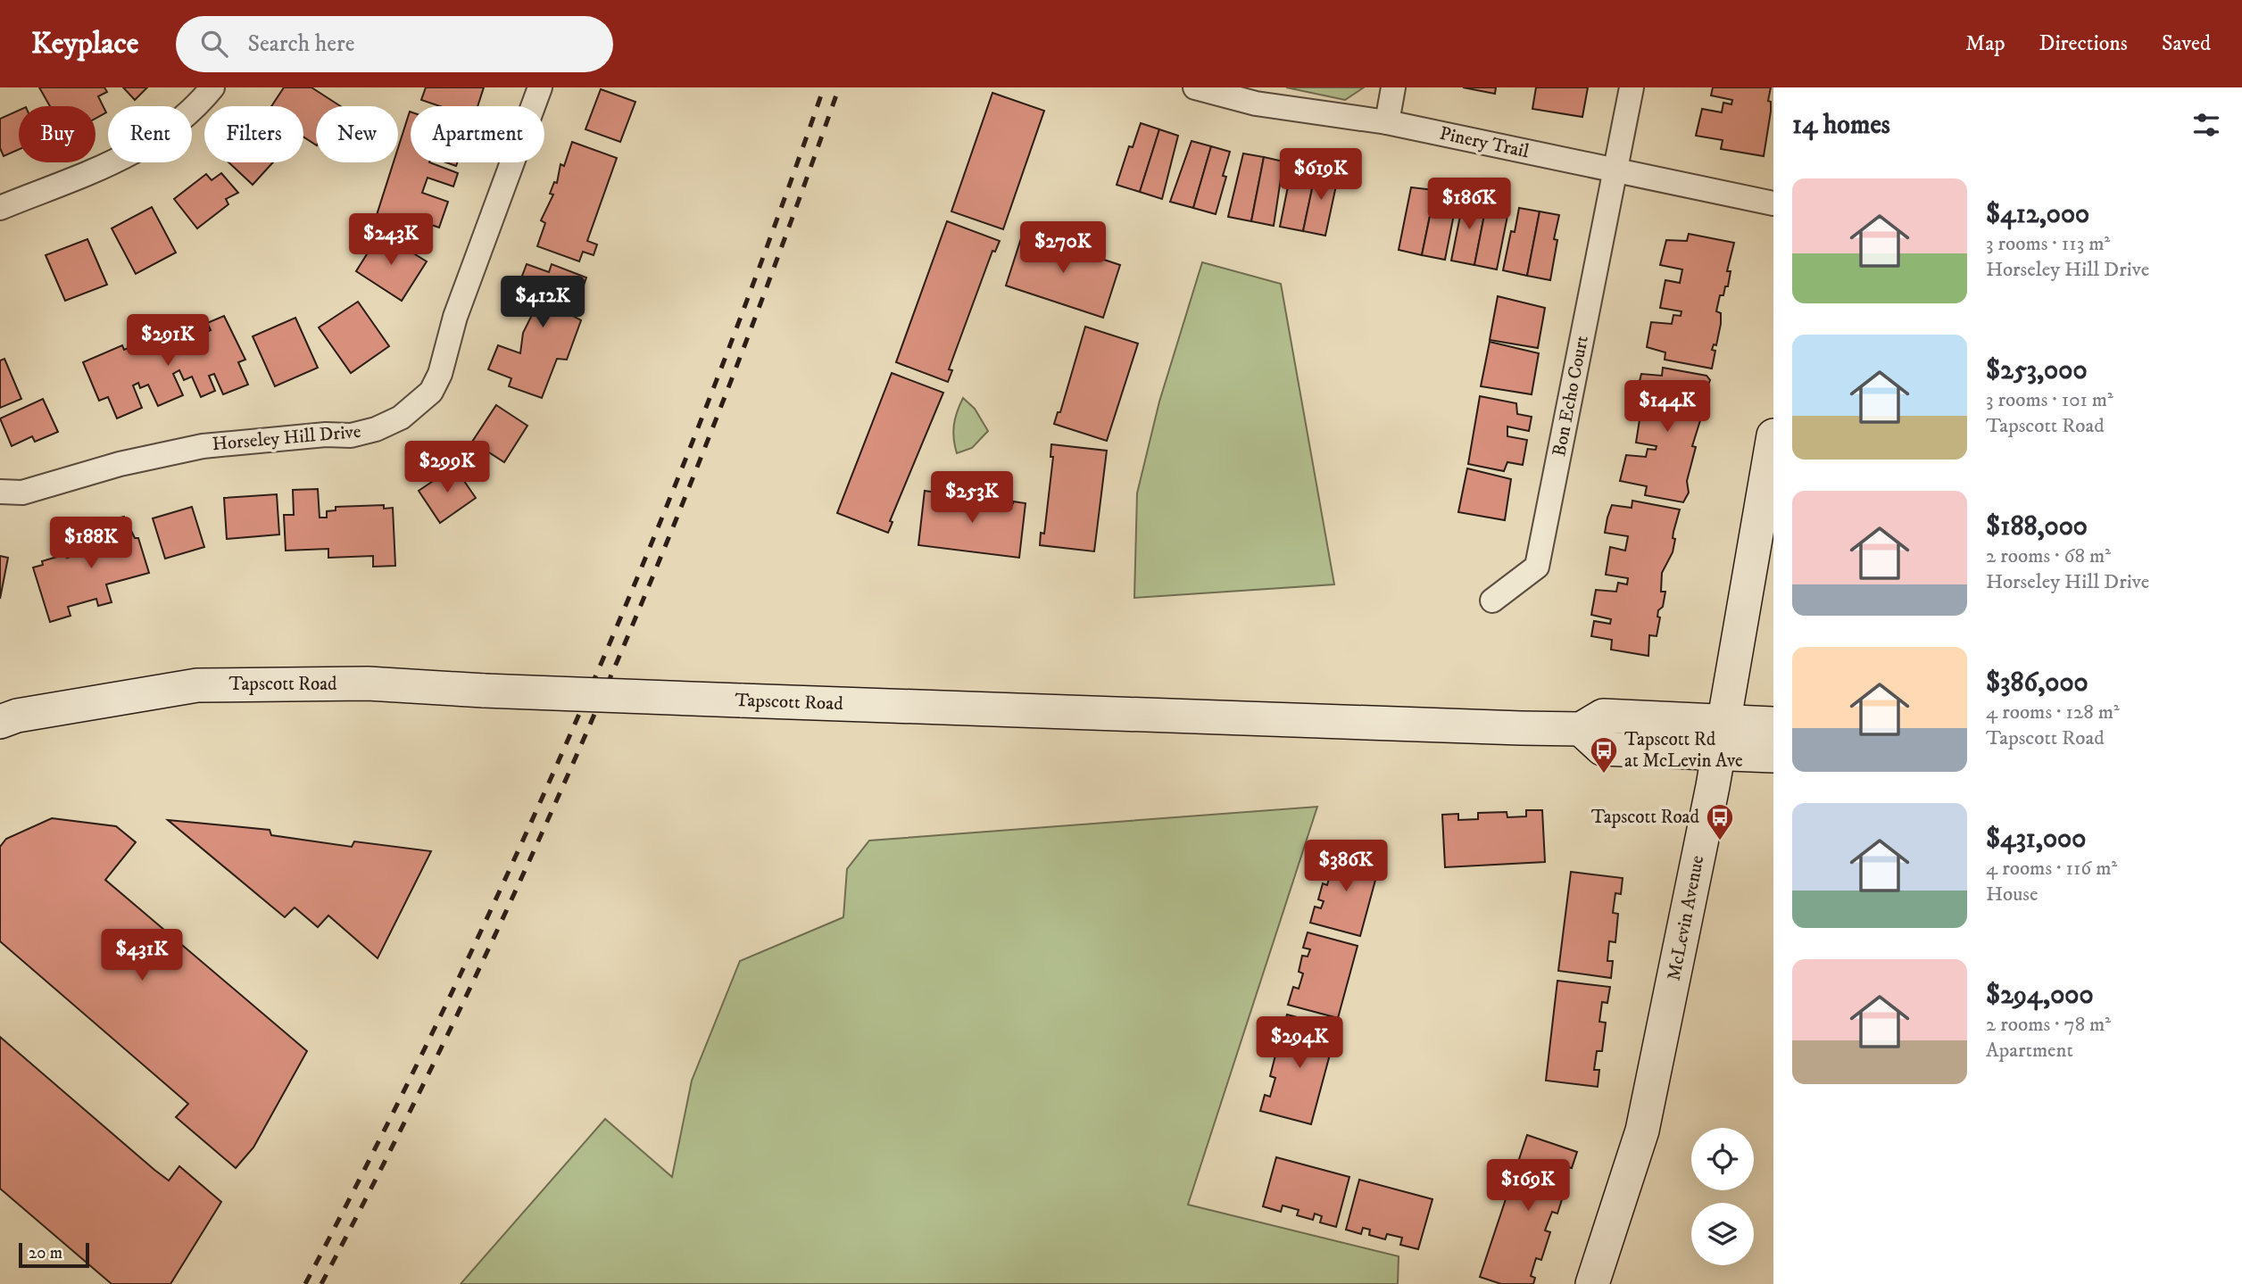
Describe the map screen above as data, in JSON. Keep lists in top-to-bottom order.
{
  "streets": {
    "street": [
      "Pinery Trail",
      "Bon Echo Court",
      "Horseley Hill Drive",
      "Tapscott Road",
      "McLevin Avenue"
    ]
  },
  "crossings": [
    ["Pinery Trail", "Bon Echo Court"],
    ["Tapscott Road", "McLevin Avenue"]
  ],
  "places": {
    "bus stop": ["Tapscott Rd at McLevin Ave", "Tapscott Road"]
  },
  "scale_bar": "20 m",
  "page": {
    "header": "Keyplace",
    "search": "Search here",
    "nav": ["Map", "Directions", "Saved"],
    "heading": "14 homes",
    "chip": [
      "Buy",
      "Rent",
      "Filters",
      "New",
      "Apartment"
    ],
    "price": [
      "$619K",
      "$186K",
      "$243K",
      "$270K",
      "$412K",
      "$291K",
      "$144K",
      "$299K",
      "$253K",
      "$188K",
      "$386K",
      "$431K",
      "$294K",
      "$169K"
    ],
    "list": [
      {
        "name": "$412,000",
        "note": "3 rooms · 113 m² · Horseley Hill Drive"
      },
      {
        "name": "$253,000",
        "note": "3 rooms · 101 m² · Tapscott Road"
      },
      {
        "name": "$188,000",
        "note": "2 rooms · 68 m² · Horseley Hill Drive"
      },
      {
        "name": "$386,000",
        "note": "4 rooms · 128 m² · Tapscott Road"
      },
      {
        "name": "$431,000",
        "note": "4 rooms · 116 m² · House"
      },
      {
        "name": "$294,000",
        "note": "2 rooms · 78 m² · Apartment"
      }
    ],
    "scale": "20 m"
  }
}
